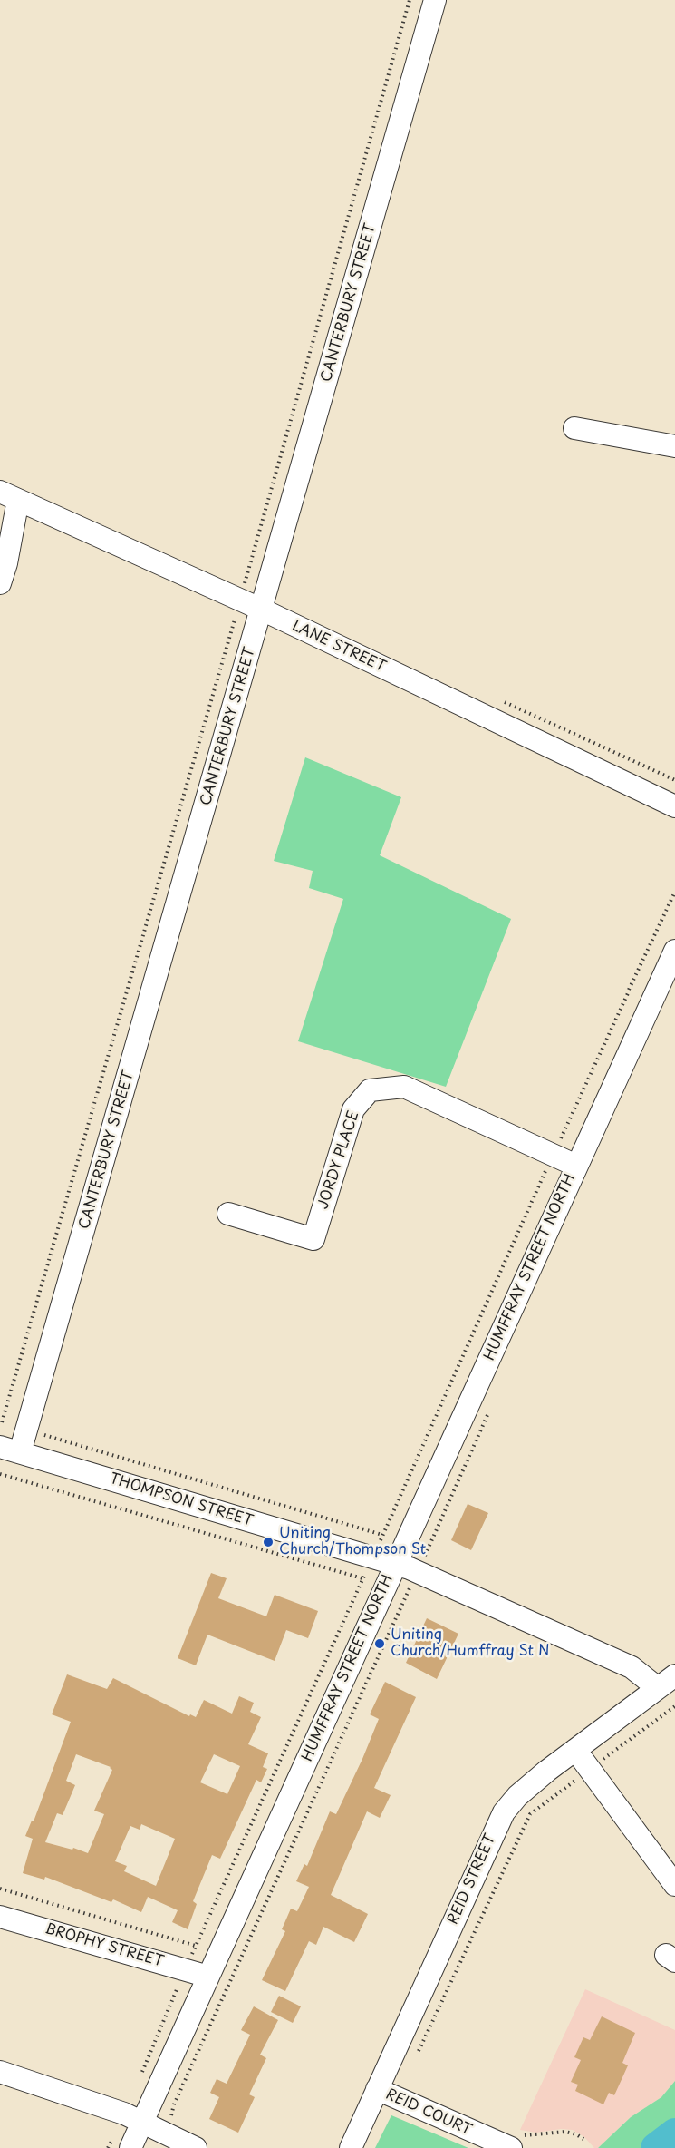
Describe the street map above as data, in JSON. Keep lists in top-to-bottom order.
{
  "streets": {
    "street": [
      "CANTERBURY STREET",
      "LANE STREET",
      "JORDY PLACE",
      "HUMFFRAY STREET NORTH",
      "THOMPSON STREET",
      "REID STREET",
      "BROPHY STREET",
      "REID COURT"
    ]
  },
  "crossings": [
    ["CANTERBURY STREET", "LANE STREET"],
    ["CANTERBURY STREET", "THOMPSON STREET"],
    ["JORDY PLACE", "HUMFFRAY STREET NORTH"],
    ["HUMFFRAY STREET NORTH", "THOMPSON STREET"],
    ["HUMFFRAY STREET NORTH", "BROPHY STREET"],
    ["THOMPSON STREET", "REID STREET"],
    ["REID STREET", "REID COURT"]
  ],
  "places": ["Uniting Church/Thompson St", "Uniting Church/Humffray St N"]
}
